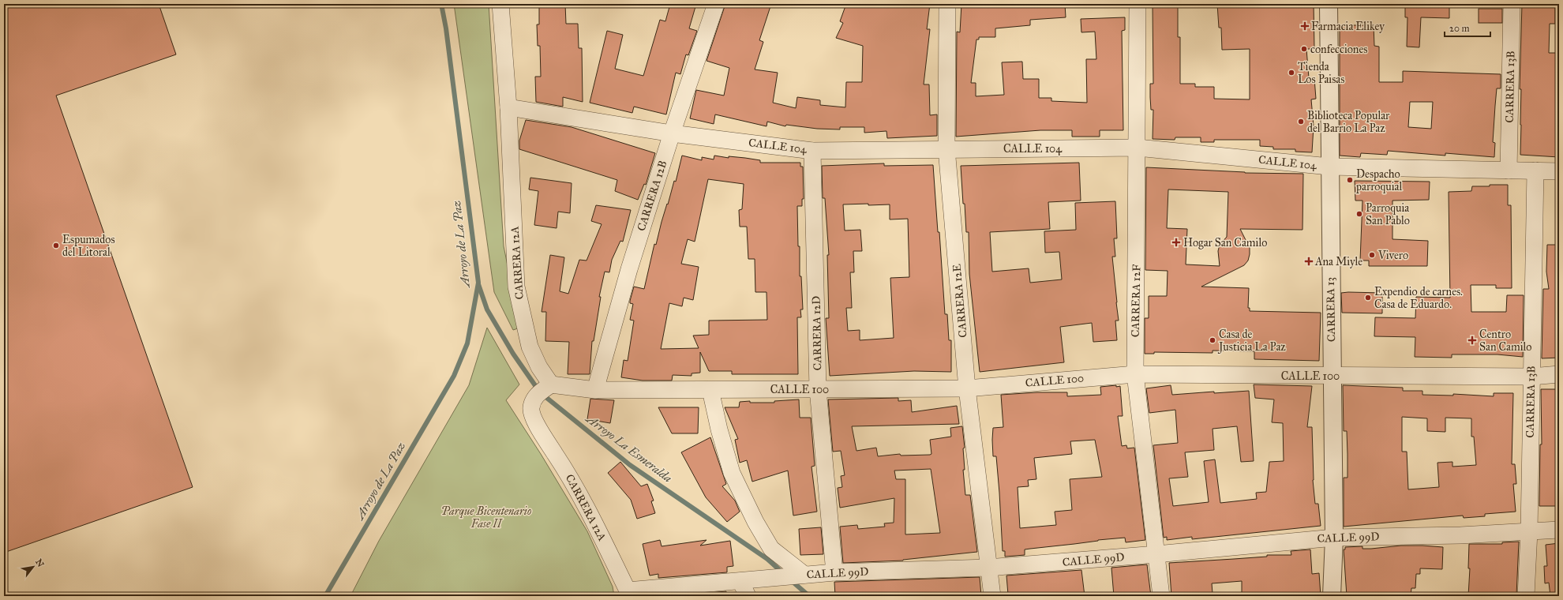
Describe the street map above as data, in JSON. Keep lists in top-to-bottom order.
{
  "streets": {
    "street": [
      "CARRERA 13B",
      "CALLE 104",
      "CARRERA 12B",
      "CARRERA 12A",
      "CARRERA 12E",
      "CARRERA 12F",
      "CARRERA 13",
      "CARRERA 12D",
      "CALLE 100",
      "CALLE 99D"
    ]
  },
  "crossings": [
    ["CARRERA 13B", "CALLE 104"],
    ["CARRERA 13B", "CALLE 100"],
    ["CARRERA 13B", "CALLE 99D"],
    ["CALLE 104", "CARRERA 12B"],
    ["CALLE 104", "CARRERA 12A"],
    ["CALLE 104", "CARRERA 12E"],
    ["CALLE 104", "CARRERA 12F"],
    ["CALLE 104", "CARRERA 13"],
    ["CALLE 104", "CARRERA 12D"],
    ["CARRERA 12B", "CALLE 100"],
    ["CARRERA 12A", "CALLE 100"],
    ["CARRERA 12A", "CALLE 99D"],
    ["CARRERA 12E", "CALLE 100"],
    ["CARRERA 12E", "CALLE 99D"],
    ["CARRERA 12F", "CALLE 100"],
    ["CARRERA 12F", "CALLE 99D"],
    ["CARRERA 13", "CALLE 100"],
    ["CARRERA 13", "CALLE 99D"],
    ["CARRERA 12D", "CALLE 100"],
    ["CARRERA 12D", "CALLE 99D"]
  ],
  "water": ["Arroyo de La Paz", "Arroyo La Esmeralda"],
  "parks": ["Parque Bicentenario Fase II"],
  "places": {
    "health": [
      "Farmacia Elikey",
      "Hogar San Camilo",
      "Ana Miyle",
      "Centro San Camilo"
    ],
    "other": [
      "confecciones",
      "Tienda Los Paisas",
      "Biblioteca Popular del Barrio La Paz",
      "Despacho parroquial",
      "Parroquia San Pablo",
      "Espumados del Litoral",
      "Vivero",
      "Expendio de carnes. Casa de Eduardo.",
      "Casa de Justicia La Paz"
    ]
  },
  "scale_bar": "20 m",
  "north": "top right"
}
